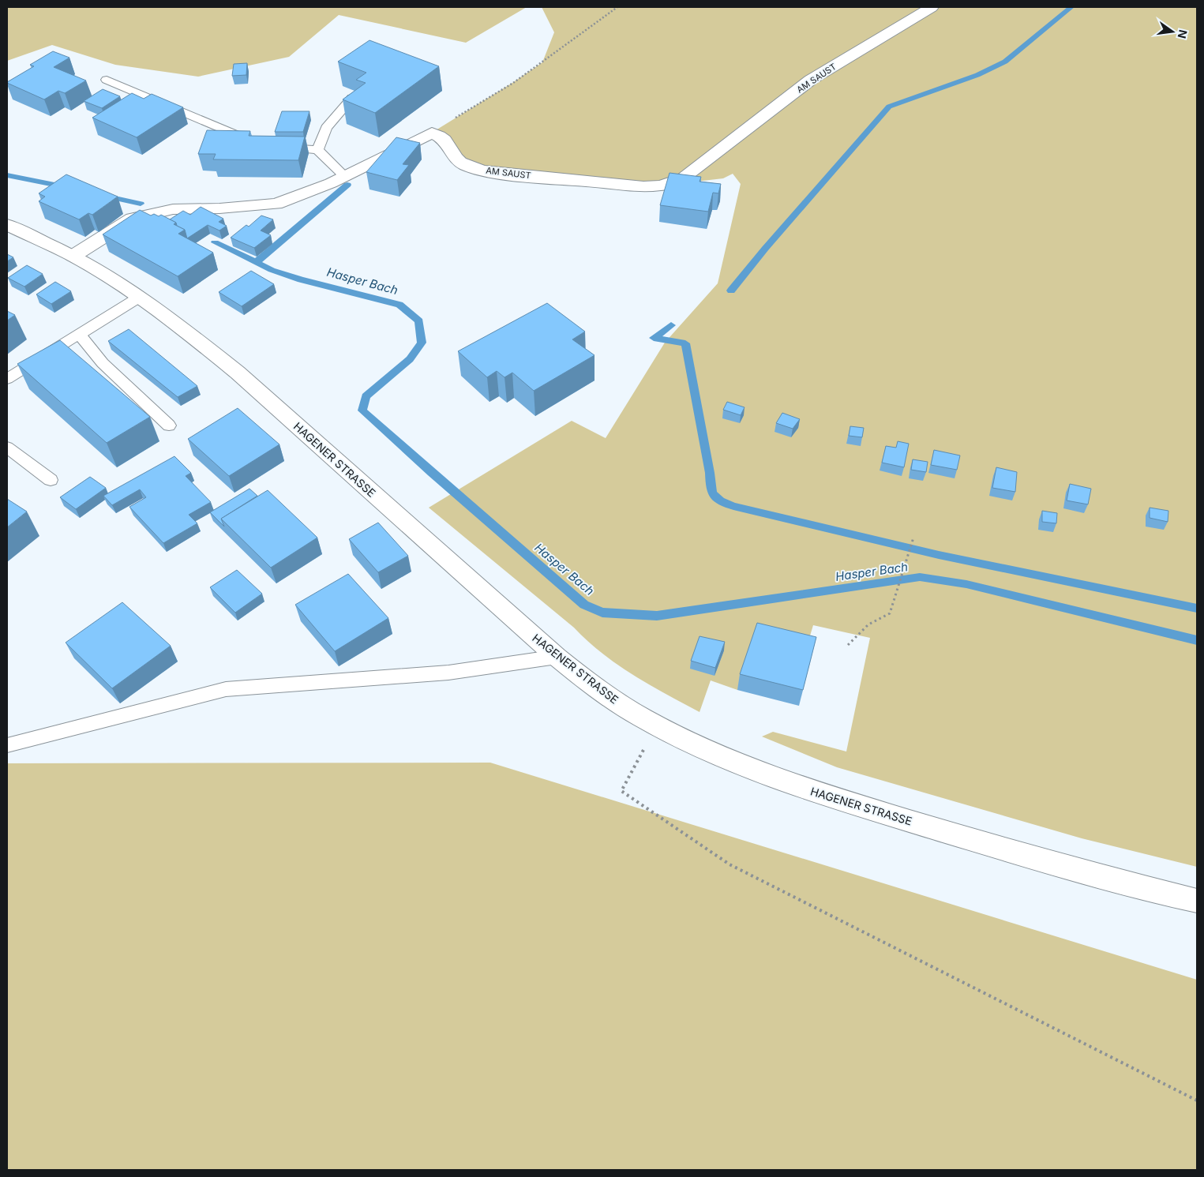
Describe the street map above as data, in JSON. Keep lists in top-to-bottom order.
{
  "streets": {
    "main road": ["AM SAUST", "HAGENER STRASSE"]
  },
  "water": ["Hasper Bach"],
  "north": "right"
}
